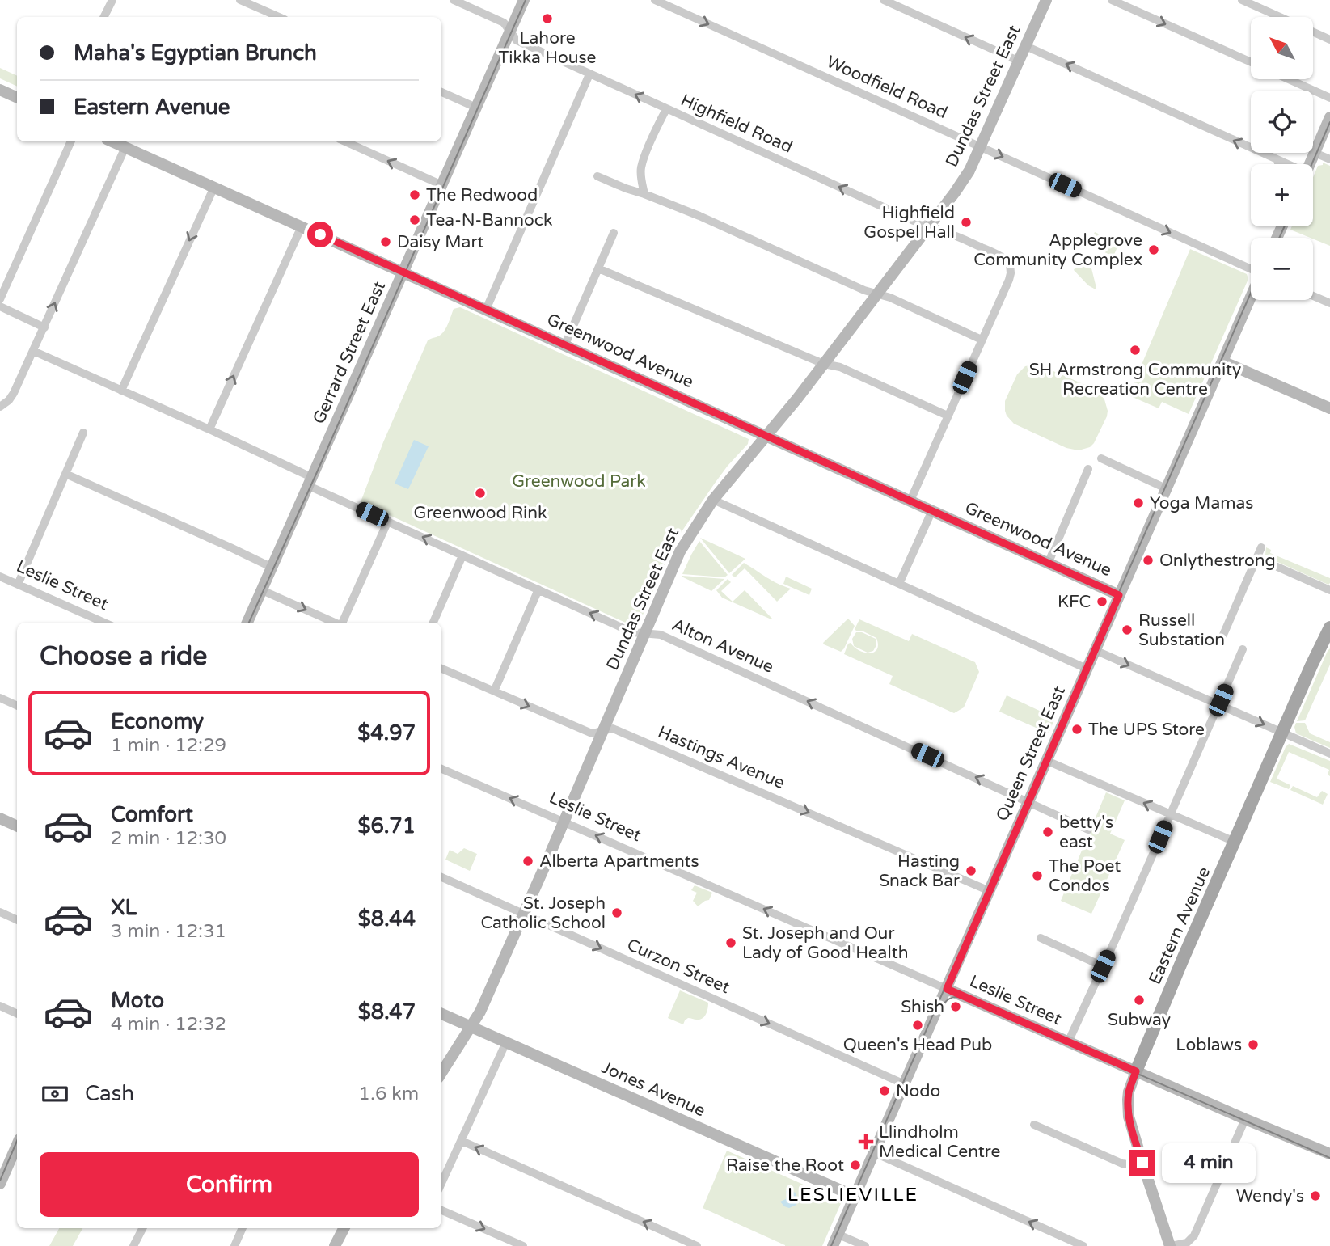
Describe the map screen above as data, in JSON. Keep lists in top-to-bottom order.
{
  "streets": {
    "main road": ["Eastern Avenue"],
    "street": [
      "Woodfield Road",
      "Dundas Street East",
      "Highfield Road",
      "Greenwood Avenue",
      "Gerrard Street East",
      "Leslie Street",
      "Alton Avenue",
      "Queen Street East",
      "Hastings Avenue",
      "Curzon Street",
      "Jones Avenue"
    ]
  },
  "crossings": [
    ["Woodfield Road", "Dundas Street East"],
    ["Dundas Street East", "Highfield Road"],
    ["Dundas Street East", "Greenwood Avenue"],
    ["Dundas Street East", "Leslie Street"],
    ["Dundas Street East", "Alton Avenue"],
    ["Dundas Street East", "Hastings Avenue"],
    ["Dundas Street East", "Curzon Street"],
    ["Dundas Street East", "Jones Avenue"],
    ["Highfield Road", "Gerrard Street East"],
    ["Greenwood Avenue", "Gerrard Street East"],
    ["Greenwood Avenue", "Queen Street East"],
    ["Gerrard Street East", "Alton Avenue"],
    ["Leslie Street", "Queen Street East"],
    ["Leslie Street", "Eastern Avenue"],
    ["Alton Avenue", "Queen Street East"],
    ["Queen Street East", "Hastings Avenue"],
    ["Queen Street East", "Curzon Street"],
    ["Queen Street East", "Jones Avenue"]
  ],
  "one_way": [
    "Woodfield Road",
    "Highfield Road",
    "Leslie Street",
    "Alton Avenue",
    "Hastings Avenue",
    "Curzon Street"
  ],
  "districts": ["LESLIEVILLE"],
  "parks": ["Greenwood Park"],
  "places": {
    "other": [
      "Lahore Tikka House",
      "The Redwood",
      "Tea-N-Bannock",
      "Highfield Gospel Hall",
      "Daisy Mart",
      "Applegrove Community Complex",
      "SH Armstrong Community Recreation Centre",
      "Greenwood Rink",
      "Yoga Mamas",
      "Onlythestrong",
      "KFC",
      "Russell Substation",
      "The UPS Store",
      "betty's east",
      "Alberta Apartments",
      "Hasting Snack Bar",
      "The Poet Condos",
      "St. Joseph Catholic School",
      "St. Joseph and Our Lady of Good Health",
      "Subway",
      "Shish",
      "Queen's Head Pub",
      "Loblaws",
      "Nodo",
      "Raise the Root",
      "Wendy's"
    ],
    "health": ["Llindholm Medical Centre"]
  },
  "north": "top left",
  "page": {
    "map_buttons": ["+", "−"],
    "banner": ["Maha's Egyptian Brunch", "Eastern Avenue"],
    "heading": "Choose a ride",
    "list": [
      {
        "name": "Economy",
        "note": "1 min · 12:29",
        "value": "$4.97"
      },
      {
        "name": "Comfort",
        "note": "2 min · 12:30",
        "value": "$6.71"
      },
      {
        "name": "XL",
        "note": "3 min · 12:31",
        "value": "$8.44"
      },
      {
        "name": "Moto",
        "note": "4 min · 12:32",
        "value": "$8.47"
      }
    ],
    "pay": ["Cash", "1.6 km"],
    "buttons": "Confirm",
    "bubble": "4 min"
  }
}
